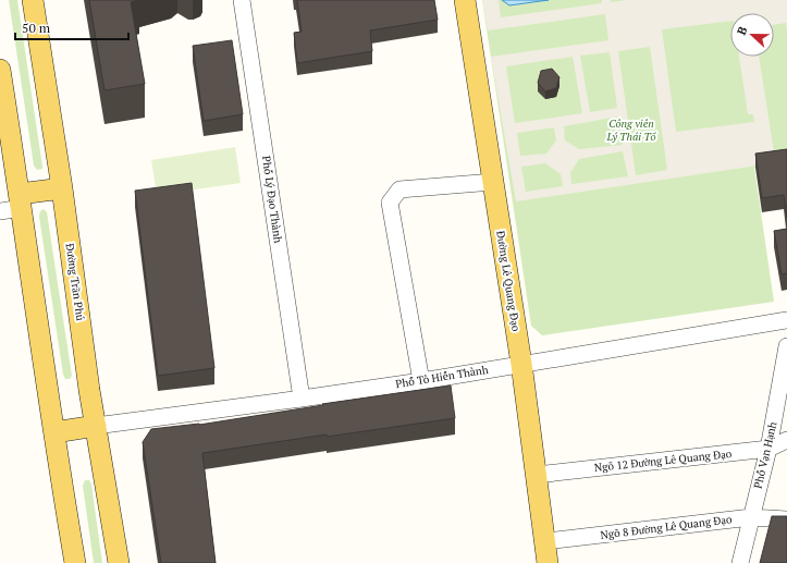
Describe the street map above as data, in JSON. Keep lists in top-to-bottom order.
{
  "streets": {
    "main road": ["Đường Lê Quang Đạo", "Đường Trần Phú"],
    "street": [
      "Phố Lý Đạo Thành",
      "Phố Tô Hiến Thành",
      "Phố Vạn Hạnh",
      "Ngõ 12 Đường Lê Quang Đạo",
      "Ngõ 8 Đường Lê Quang Đạo"
    ]
  },
  "crossings": [
    ["Phố Lý Đạo Thành", "Phố Tô Hiến Thành"],
    ["Đường Lê Quang Đạo", "Phố Tô Hiến Thành"],
    ["Đường Lê Quang Đạo", "Ngõ 12 Đường Lê Quang Đạo"],
    ["Đường Lê Quang Đạo", "Ngõ 8 Đường Lê Quang Đạo"],
    ["Đường Trần Phú", "Phố Tô Hiến Thành"],
    ["Phố Vạn Hạnh", "Ngõ 12 Đường Lê Quang Đạo"],
    ["Phố Vạn Hạnh", "Ngõ 8 Đường Lê Quang Đạo"]
  ],
  "parks": ["Công viên Lý Thái Tổ"],
  "scale_bar": "50 m",
  "north": "left"
}
